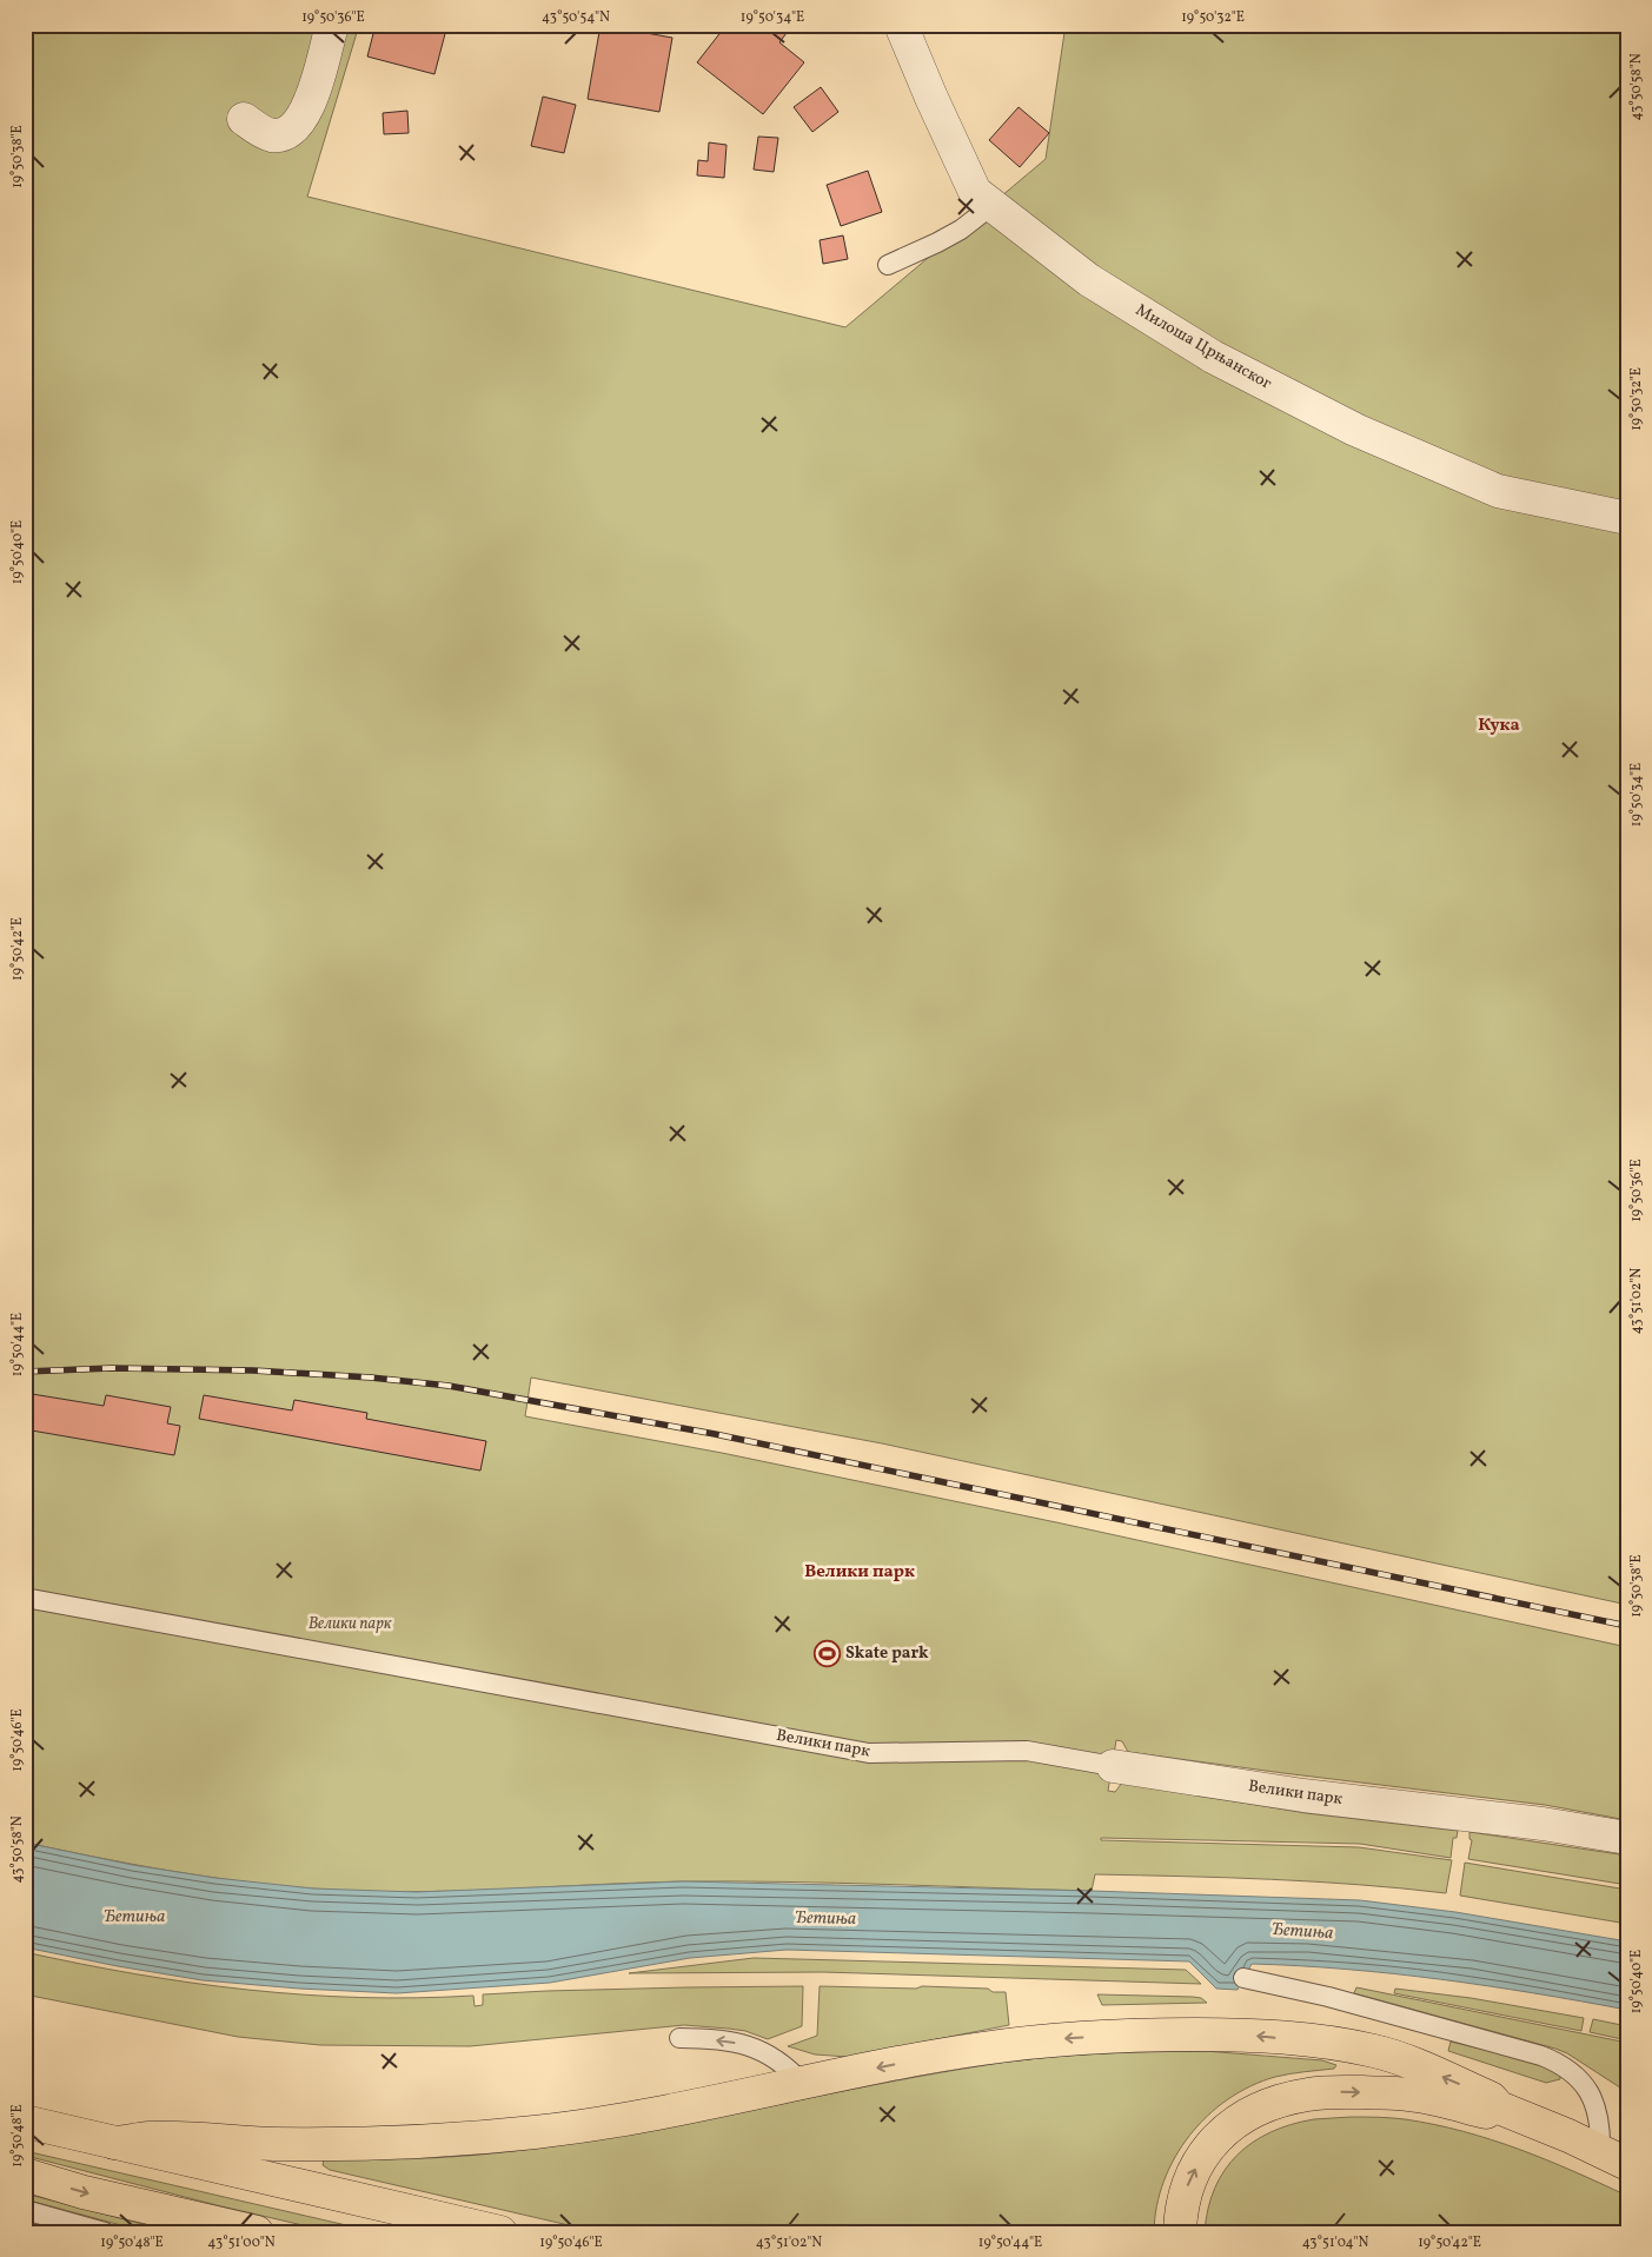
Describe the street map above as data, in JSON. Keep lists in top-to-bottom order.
{
  "streets": {
    "street": ["Милоша Црњанског", "Велики парк"]
  },
  "districts": ["Кука", "Велики парк"],
  "water": ["Ђетиња"],
  "parks": ["Велики парк"],
  "places": {
    "sports": ["Skate park"]
  },
  "coordinates": [
    "19°50'36\"E",
    "43°50'54\"N",
    "19°50'34\"E",
    "19°50'32\"E",
    "43°50'58\"N",
    "19°50'38\"E",
    "19°50'40\"E",
    "19°50'42\"E",
    "43°51'02\"N",
    "19°50'44\"E",
    "19°50'46\"E",
    "19°50'48\"E",
    "43°51'00\"N",
    "43°51'04\"N"
  ]
}
